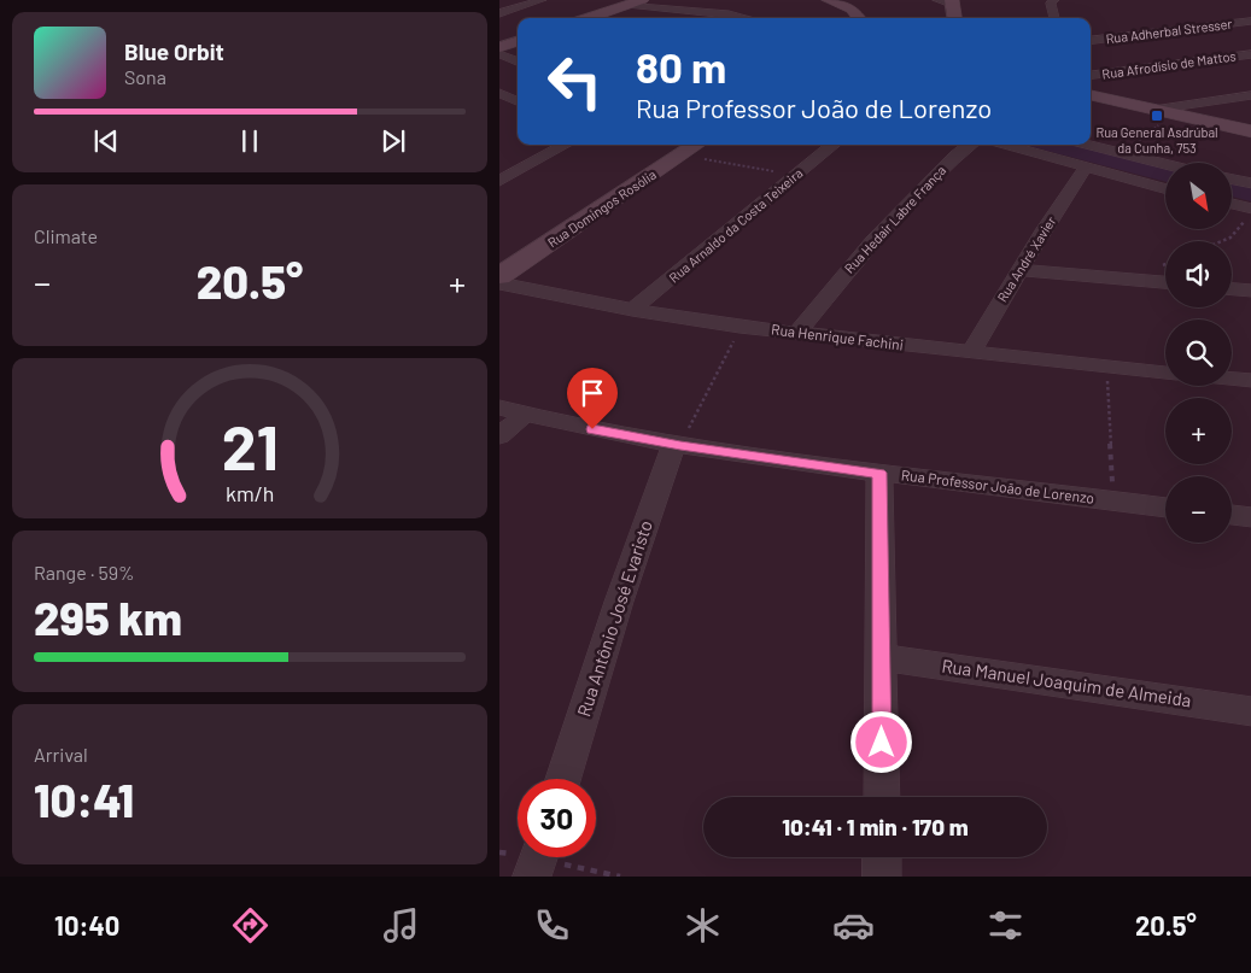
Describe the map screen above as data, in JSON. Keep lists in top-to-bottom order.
{
  "streets": {
    "street": [
      "Rua Adherbal Stresser",
      "Rua Afrodísio de Mattos",
      "Rua Domingos Rosólia",
      "Rua Hedair Labre França",
      "Rua Arnaldo da Costa Teixeira",
      "Rua André Xavier",
      "Rua Henrique Fachini",
      "Rua Professor João de Lorenzo",
      "Rua Antônio José Evaristo",
      "Rua Manuel Joaquim de Almeida"
    ]
  },
  "crossings": [
    ["Rua Hedair Labre França", "Rua Henrique Fachini"],
    ["Rua Arnaldo da Costa Teixeira", "Rua Henrique Fachini"],
    ["Rua André Xavier", "Rua Henrique Fachini"],
    ["Rua Professor João de Lorenzo", "Rua Antônio José Evaristo"]
  ],
  "places": {
    "transit": ["Rua General Asdrúbal da Cunha, 753"]
  },
  "north": "bottom right",
  "page": {
    "turn": ["80 m", "Rua Professor João de Lorenzo"],
    "song": ["Blue Orbit", "Sona"],
    "map_buttons": ["+", "−"],
    "tile": [
      "Climate",
      ["Range · 59%", "295 km"],
      ["Arrival", "10:41"]
    ],
    "heat": ["−", "20.5°", "+"],
    "limit": "30",
    "trip": "10:41 · 1 min · 170 m",
    "tabs": ["10:40", "20.5°"],
    "gauge": ["21", "km/h"]
  }
}
